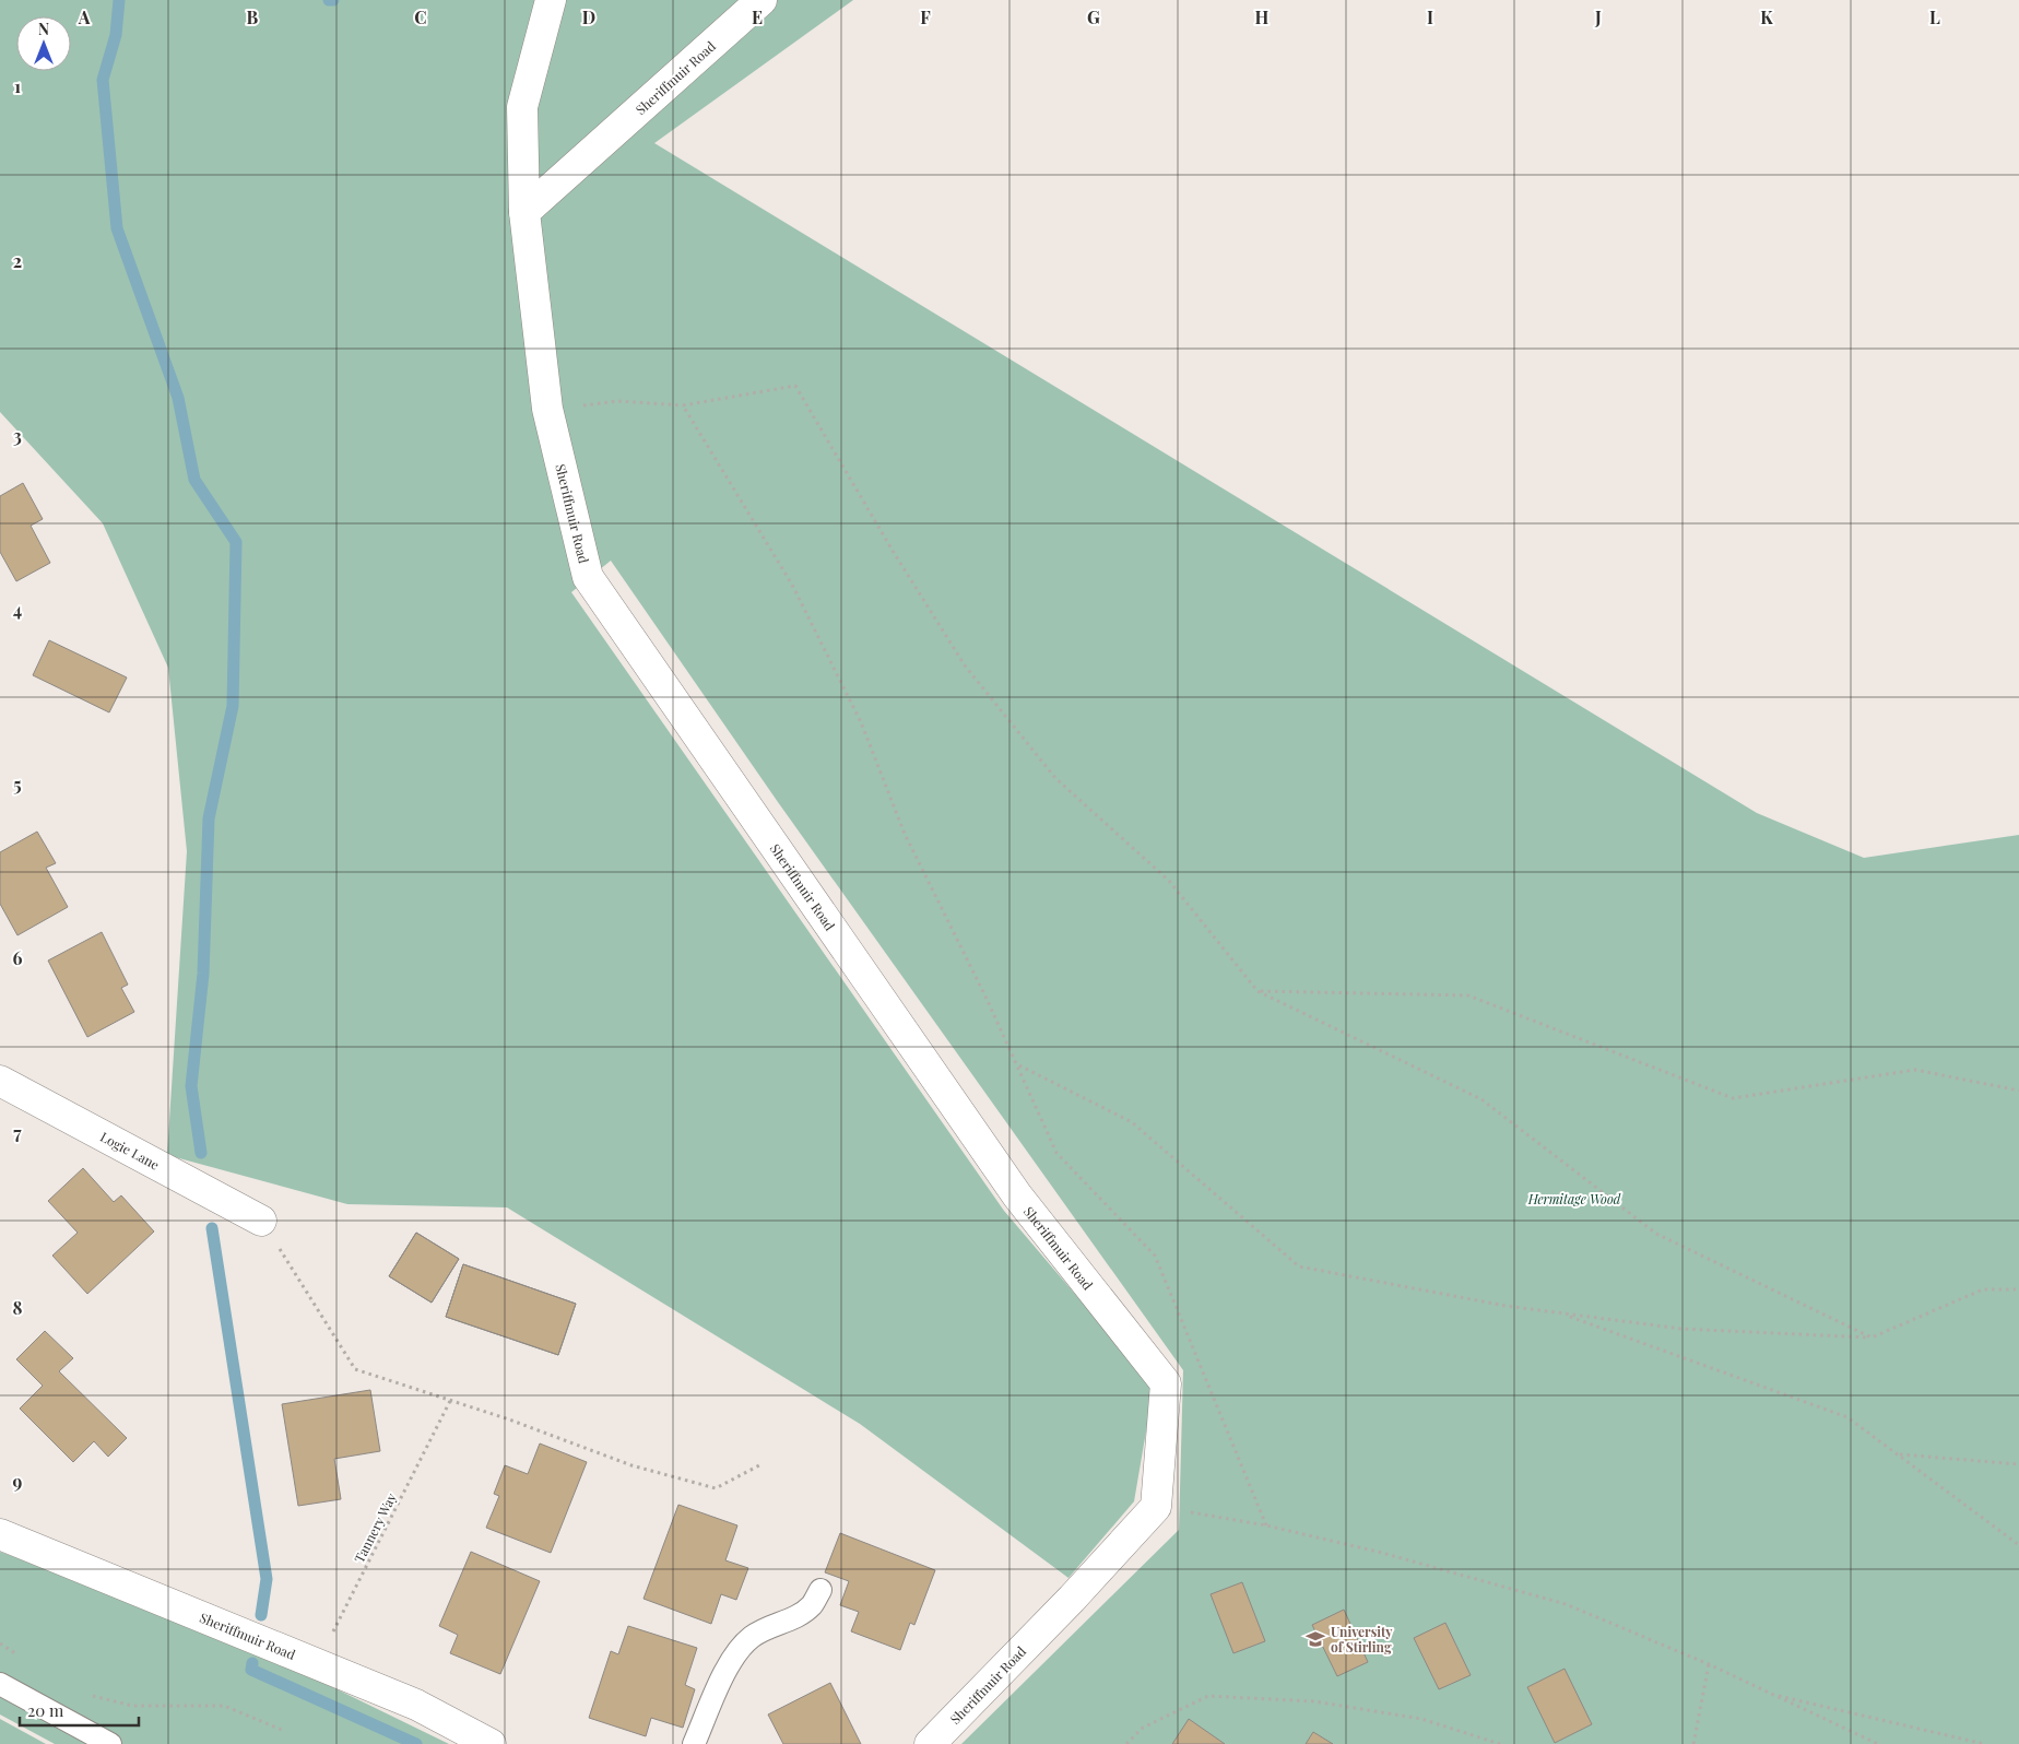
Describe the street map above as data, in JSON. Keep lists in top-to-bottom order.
{
  "streets": {
    "street": ["Sheriffmuir Road", "Logie Lane"],
    "path": ["Tannery Way"]
  },
  "crossings": [
    ["Sheriffmuir Road", "Tannery Way"]
  ],
  "parks": ["Hermitage Wood"],
  "places": {
    "school or university": ["University of Stirling"]
  },
  "scale_bar": "20 m",
  "north": "top",
  "grid": {
    "columns": [
      "A",
      "B",
      "C",
      "D",
      "E",
      "F",
      "G",
      "H",
      "I",
      "J",
      "K",
      "L"
    ],
    "rows": [
      "1",
      "2",
      "3",
      "4",
      "5",
      "6",
      "7",
      "8",
      "9"
    ]
  }
}
